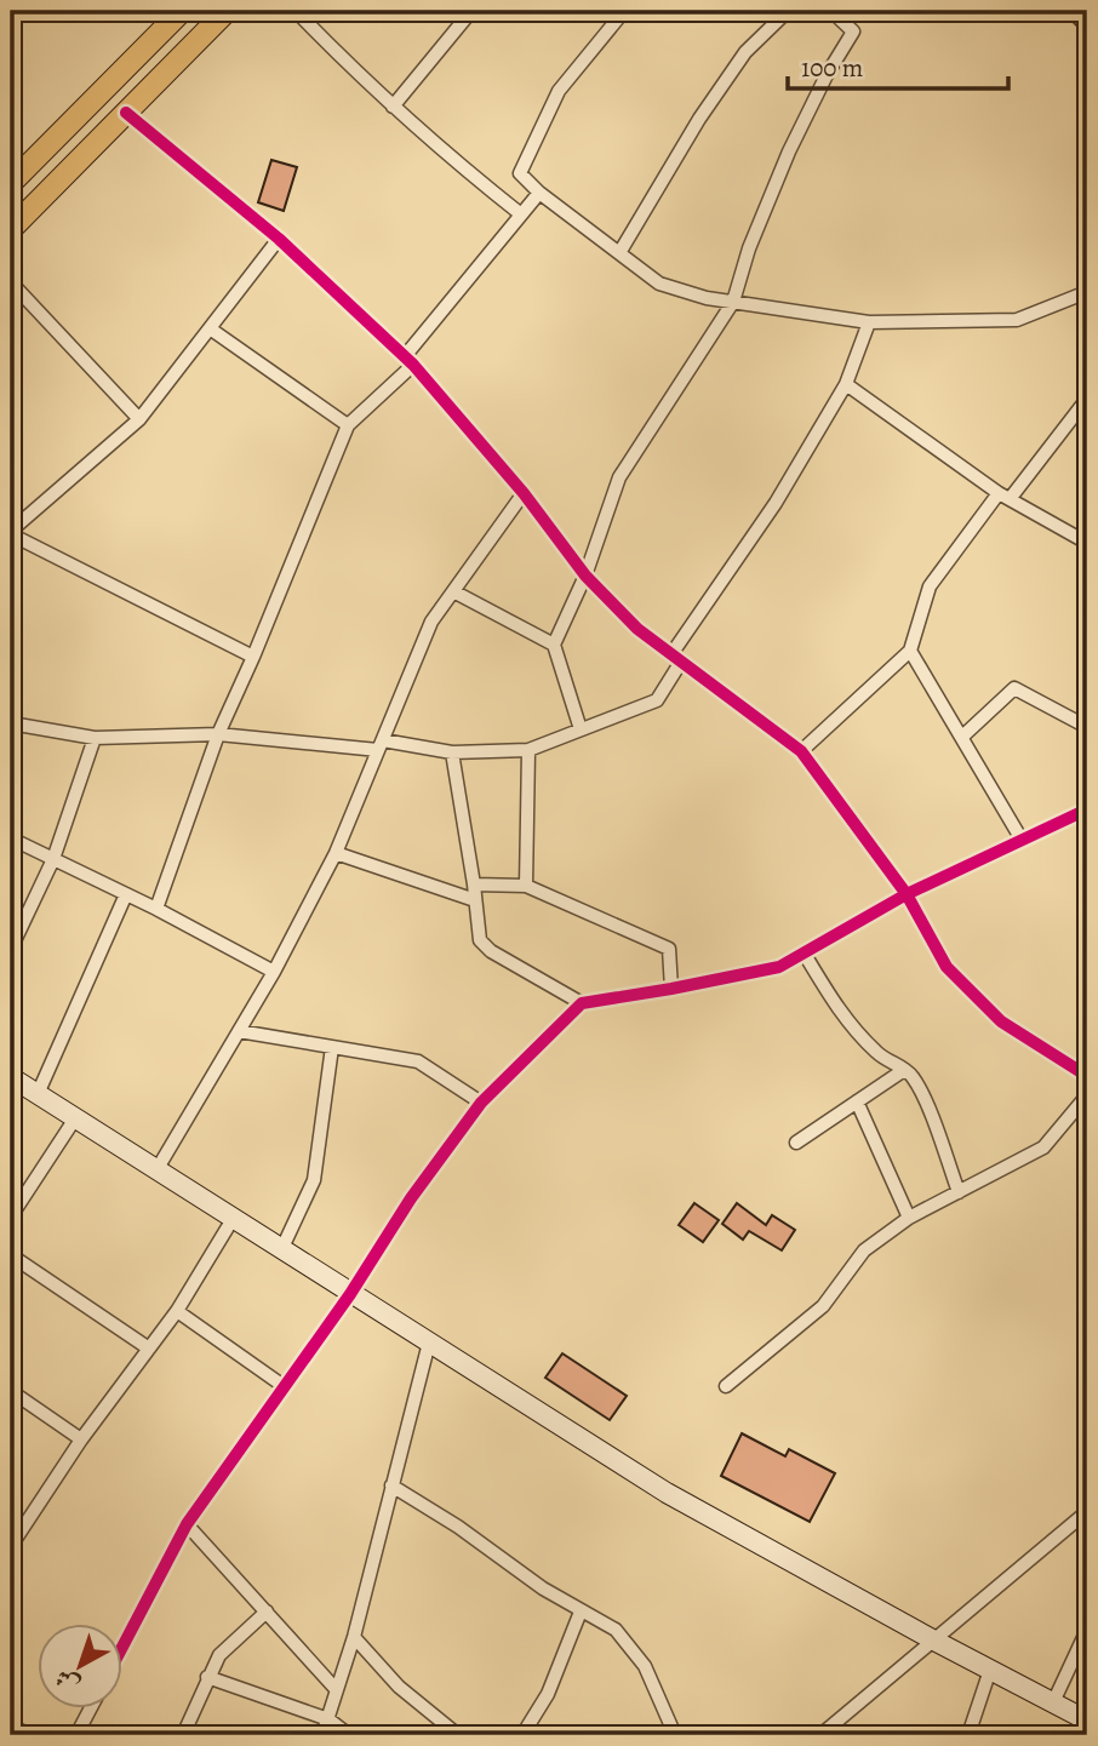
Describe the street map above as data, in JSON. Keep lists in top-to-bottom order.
{
  "scale_bar": "100 m",
  "north": "bottom left"
}
